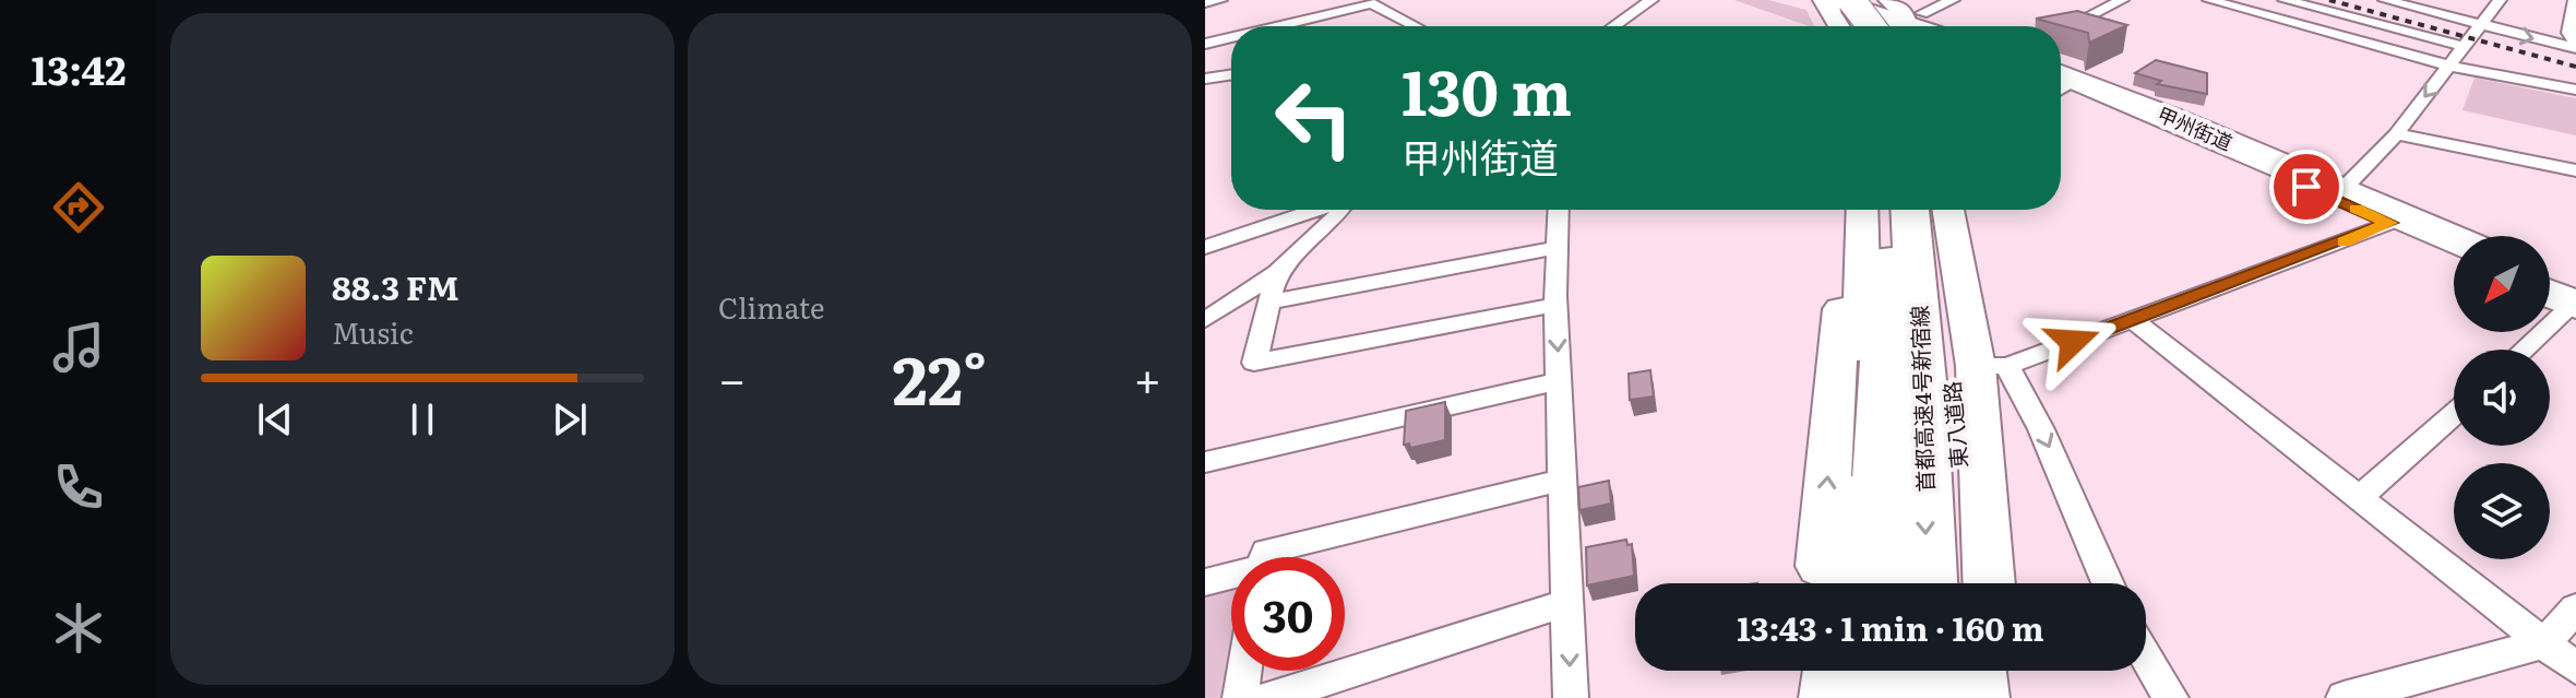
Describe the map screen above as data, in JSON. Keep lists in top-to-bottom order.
{
  "streets": {
    "highway": ["甲州街道", "首都高速4号新宿線"],
    "main road": ["東八道路"]
  },
  "north": "bottom left",
  "page": {
    "tabs": "13:42",
    "tile": "Climate",
    "turn": ["130 m", "甲州街道"],
    "song": ["88.3 FM", "Music"],
    "heat": ["−", "22°", "+"],
    "limit": "30",
    "trip": "13:43 · 1 min · 160 m"
  }
}
